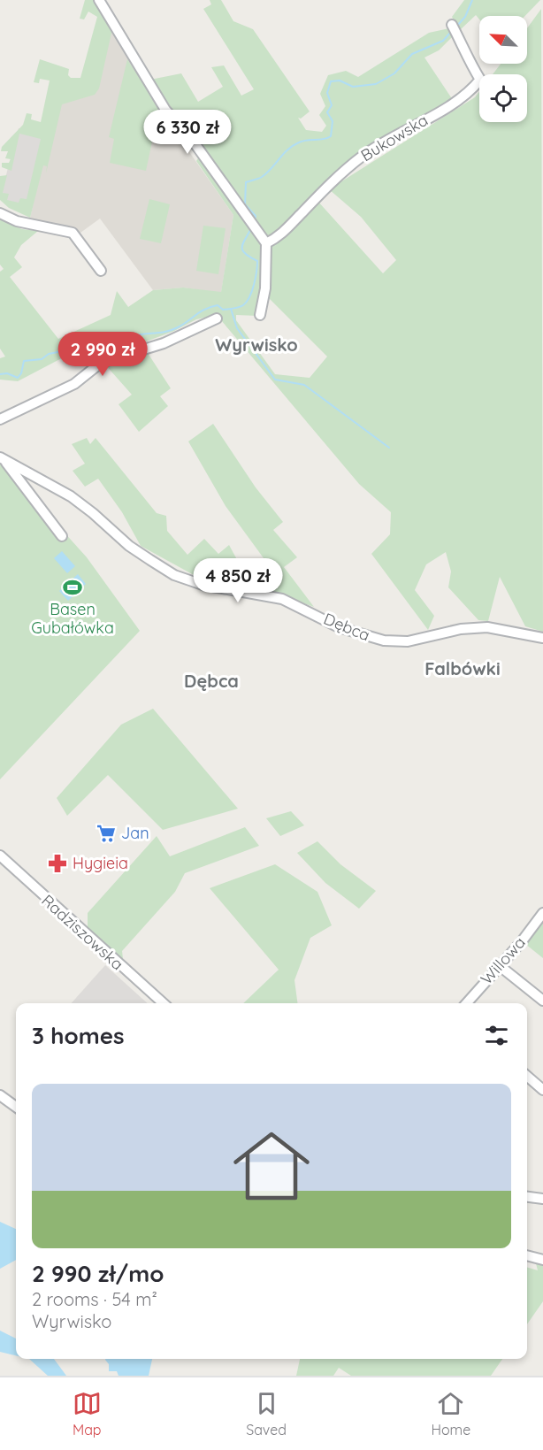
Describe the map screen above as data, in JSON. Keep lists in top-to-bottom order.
{
  "streets": {
    "street": [
      "Bukowska",
      "Dębca",
      "Radziszowska",
      "Willowa"
    ]
  },
  "districts": ["Wyrwisko", "Falbówki", "Dębca"],
  "places": {
    "sports": ["Basen Gubałówka"],
    "supermarket": ["Jan"],
    "pharmacy": ["Hygieia"]
  },
  "north": "top left",
  "page": {
    "price": ["6 330 zł", "2 990 zł", "4 850 zł"],
    "heading": "3 homes",
    "list": [
      {
        "name": "2 990 zł/mo",
        "note": "2 rooms · 54 m² · Wyrwisko"
      }
    ],
    "tabs": ["Map", "Saved", "Home"]
  }
}
